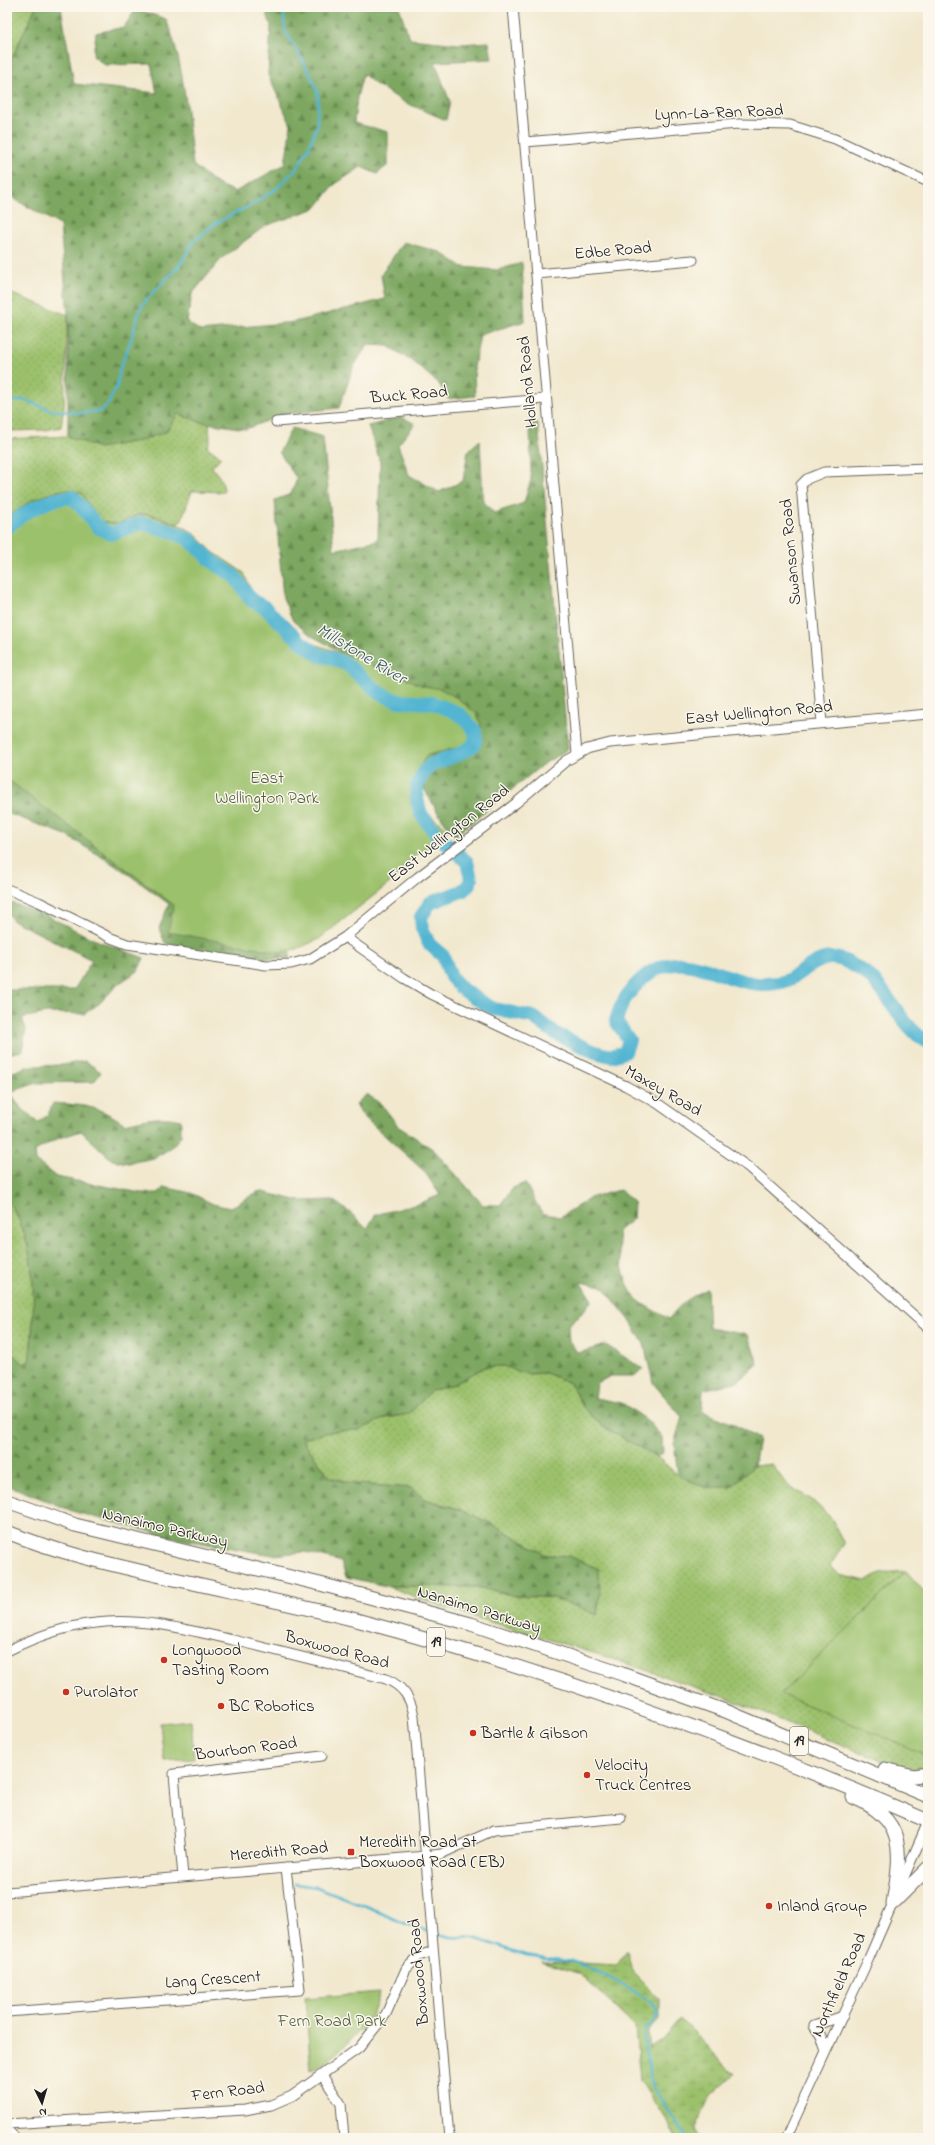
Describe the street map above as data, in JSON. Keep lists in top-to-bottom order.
{
  "streets": {
    "highway": ["Nanaimo Parkway", "19"],
    "street": [
      "Lynn-La-Ran Road",
      "Edbe Road",
      "Holland Road",
      "Buck Road",
      "Swanson Road",
      "East Wellington Road",
      "Maxey Road",
      "Boxwood Road",
      "Bourbon Road",
      "Meredith Road",
      "Lang Crescent",
      "Northfield Road",
      "Fern Road"
    ]
  },
  "crossings": [
    ["Lynn-La-Ran Road", "Holland Road"],
    ["Edbe Road", "Holland Road"],
    ["Holland Road", "Buck Road"],
    ["Holland Road", "East Wellington Road"],
    ["Swanson Road", "East Wellington Road"],
    ["East Wellington Road", "Maxey Road"],
    ["19", "Northfield Road"],
    ["Boxwood Road", "Meredith Road"],
    ["Boxwood Road", "Fern Road"],
    ["Bourbon Road", "Meredith Road"],
    ["Meredith Road", "Lang Crescent"]
  ],
  "water": ["Millstone River"],
  "parks": ["East Wellington Park", "Fern Road Park"],
  "places": {
    "other": [
      "Longwood Tasting Room",
      "Purolator",
      "BC Robotics",
      "Bartle & Gibson",
      "Velocity Truck Centres",
      "Inland Group"
    ],
    "transit": ["Meredith Road at Boxwood Road (EB)"]
  },
  "north": "bottom"
}
